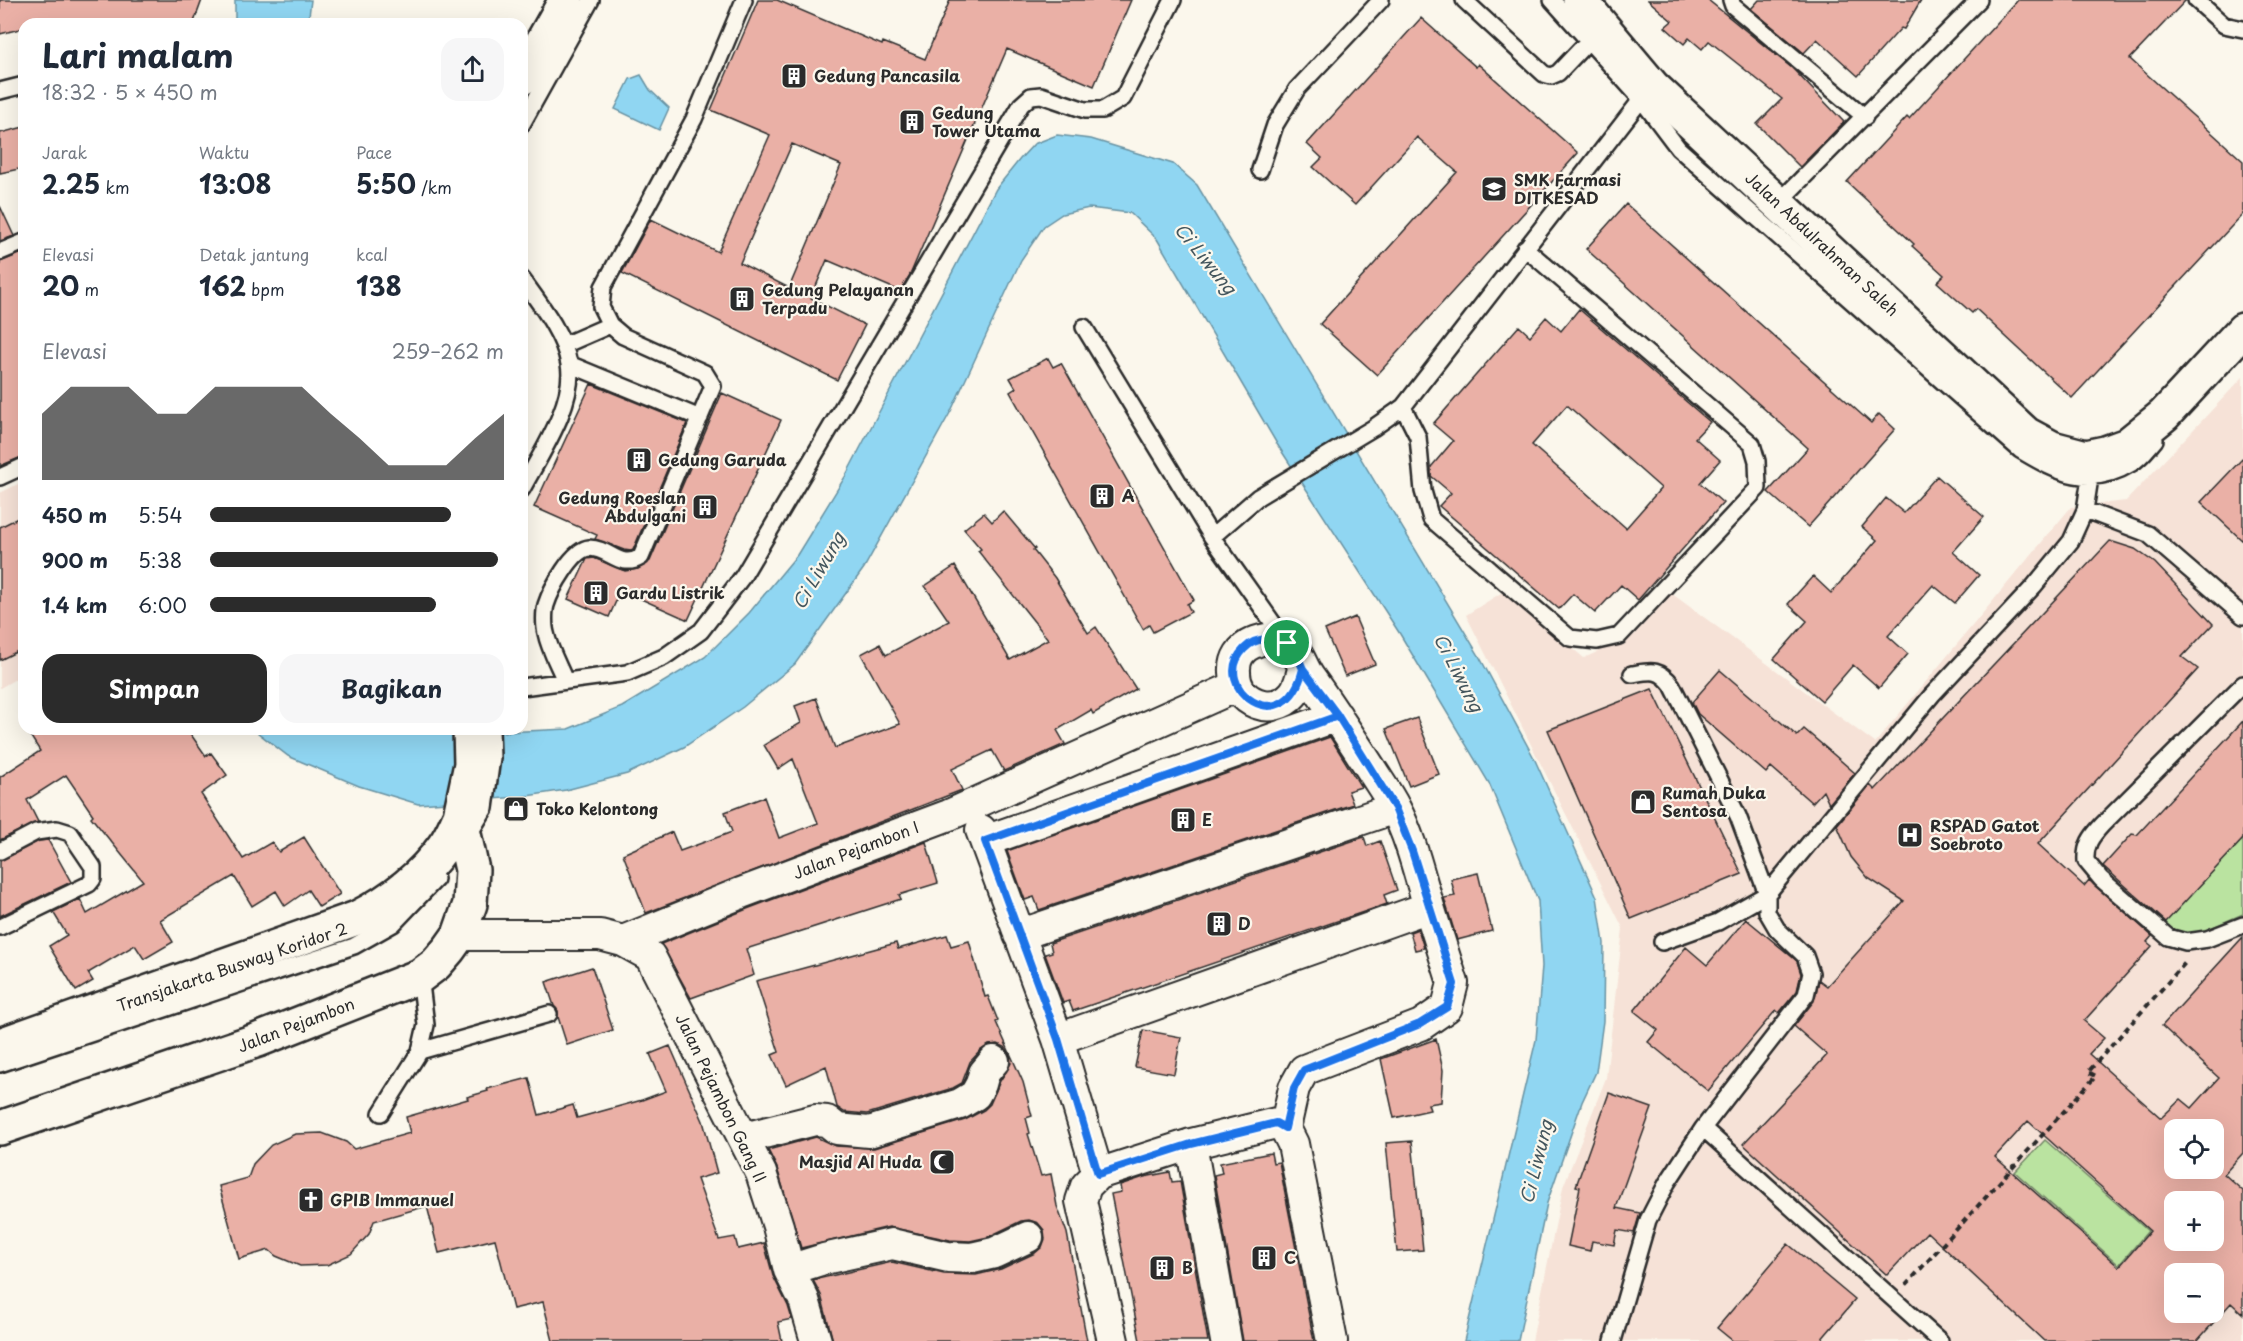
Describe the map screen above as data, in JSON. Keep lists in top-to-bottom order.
{
  "streets": {
    "main road": ["Jalan Abdulrahman Saleh", "Jalan Pejambon"],
    "street": ["Jalan Pejambon I", "Jalan Pejambon Gang II"],
    "lane": ["Transjakarta Busway Koridor 2"]
  },
  "crossings": [
    ["Jalan Pejambon I", "Jalan Pejambon Gang II"],
    ["Transjakarta Busway Koridor 2", "Jalan Pejambon"]
  ],
  "water": ["Ci Liwung"],
  "places": {
    "building": [
      "Gedung Pancasila",
      "Gedung Tower Utama",
      "Gedung Pelayanan Terpadu",
      "Gedung Garuda",
      "A",
      "Gedung Roeslan Abdulgani",
      "Gardu Listrik",
      "E",
      "D",
      "C",
      "B"
    ],
    "school or university": ["SMK Farmasi DITKESAD"],
    "shop": ["Rumah Duka Sentosa", "Toko Kelontong"],
    "hospital": ["RSPAD Gatot Soebroto"],
    "mosque": ["Masjid Al Huda"],
    "church": ["GPIB Immanuel"]
  },
  "page": {
    "heading": ["Lari malam", "18:32 · 5 × 450 m"],
    "stats": [
      ["Jarak", "2.25 km"],
      ["Waktu", "13:08"],
      ["Pace", "5:50 /km"],
      ["Elevasi", "20 m"],
      ["Detak jantung", "162 bpm"],
      ["kcal", "138"]
    ],
    "chart": ["Elevasi", "259–262 m"],
    "list": [
      {
        "name": "450 m",
        "note": "5:54"
      },
      {
        "name": "900 m",
        "note": "5:38"
      },
      {
        "name": "1.4 km",
        "note": "6:00"
      }
    ],
    "buttons": ["Simpan", "Bagikan"],
    "map_buttons": ["+", "−"]
  }
}
